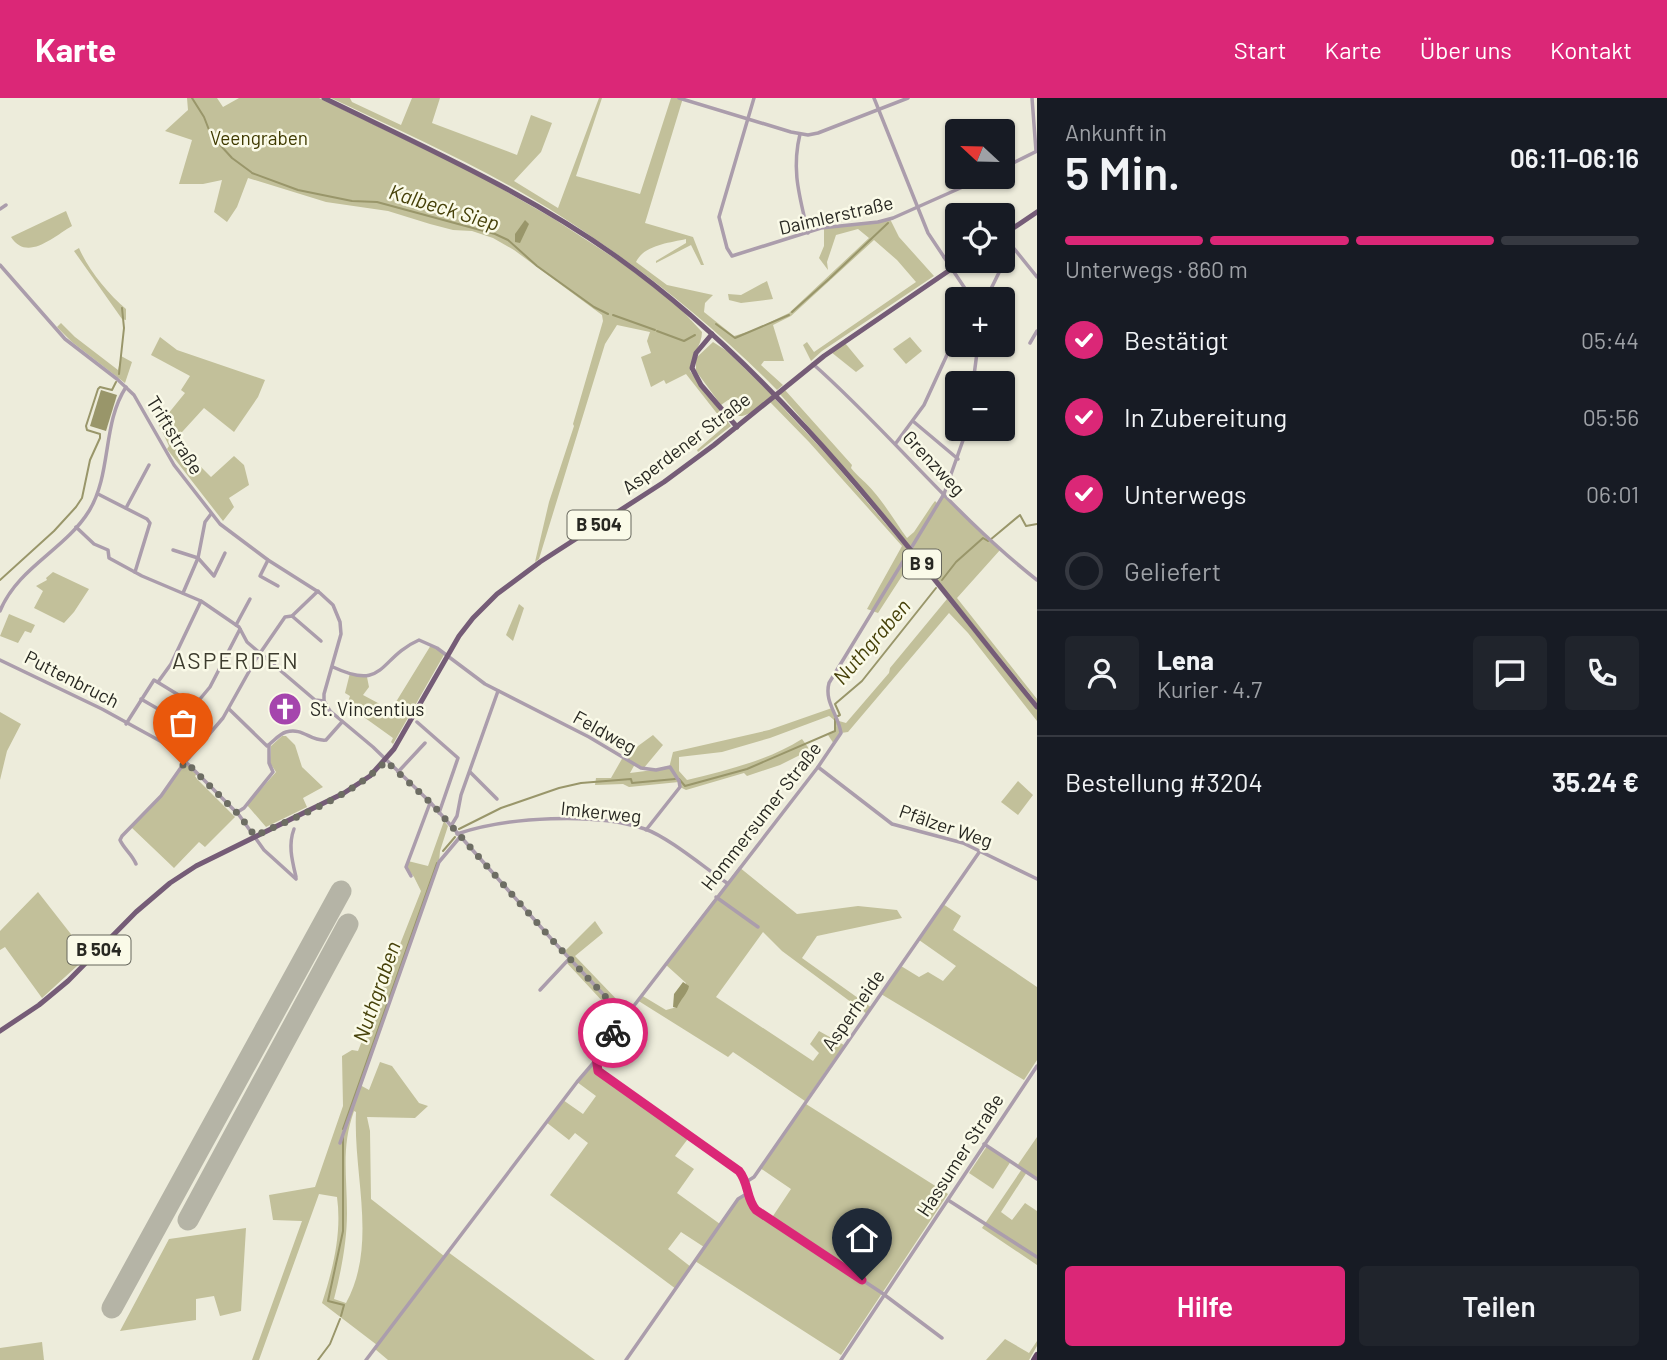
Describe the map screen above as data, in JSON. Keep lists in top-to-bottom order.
{
  "streets": {
    "main road": ["Asperdener Straße", "B 504", "B 9"],
    "street": [
      "Daimlerstraße",
      "Triftstraße",
      "Grenzweg",
      "Puttenbruch",
      "Feldweg",
      "Imkerweg",
      "Hommersumer Straße",
      "Pfälzer Weg",
      "Asperheide",
      "Hassumer Straße"
    ]
  },
  "crossings": [
    ["Triftstraße", "Feldweg"],
    ["Asperdener Straße", "Grenzweg"],
    ["Asperdener Straße", "Puttenbruch"],
    ["Asperdener Straße", "Feldweg"],
    ["Grenzweg", "Hommersumer Straße"],
    ["Feldweg", "Imkerweg"],
    ["Imkerweg", "Hommersumer Straße"],
    ["Hommersumer Straße", "Pfälzer Weg"],
    ["Pfälzer Weg", "Asperheide"]
  ],
  "districts": ["ASPERDEN"],
  "water": ["Kalbeck Siep", "Nuthgraben"],
  "parks": ["Veengraben"],
  "places": {
    "church": ["St. Vincentius"]
  },
  "north": "left",
  "page": {
    "header": "Karte",
    "nav": [
      "Start",
      "Karte",
      "Über uns",
      "Kontakt"
    ],
    "heading": ["5 Min.", "Ankunft in", "06:11–06:16"],
    "panel": [
      "Lena",
      "Kurier · 4.7",
      "Bestellung #3204",
      "35.24 €"
    ],
    "map_buttons": ["+", "−"],
    "bar": "Unterwegs · 860 m",
    "list": [
      ["Bestätigt", "05:44"],
      ["In Zubereitung", "05:56"],
      ["Unterwegs", "06:01"],
      "Geliefert"
    ],
    "buttons": ["Hilfe", "Teilen"]
  }
}
